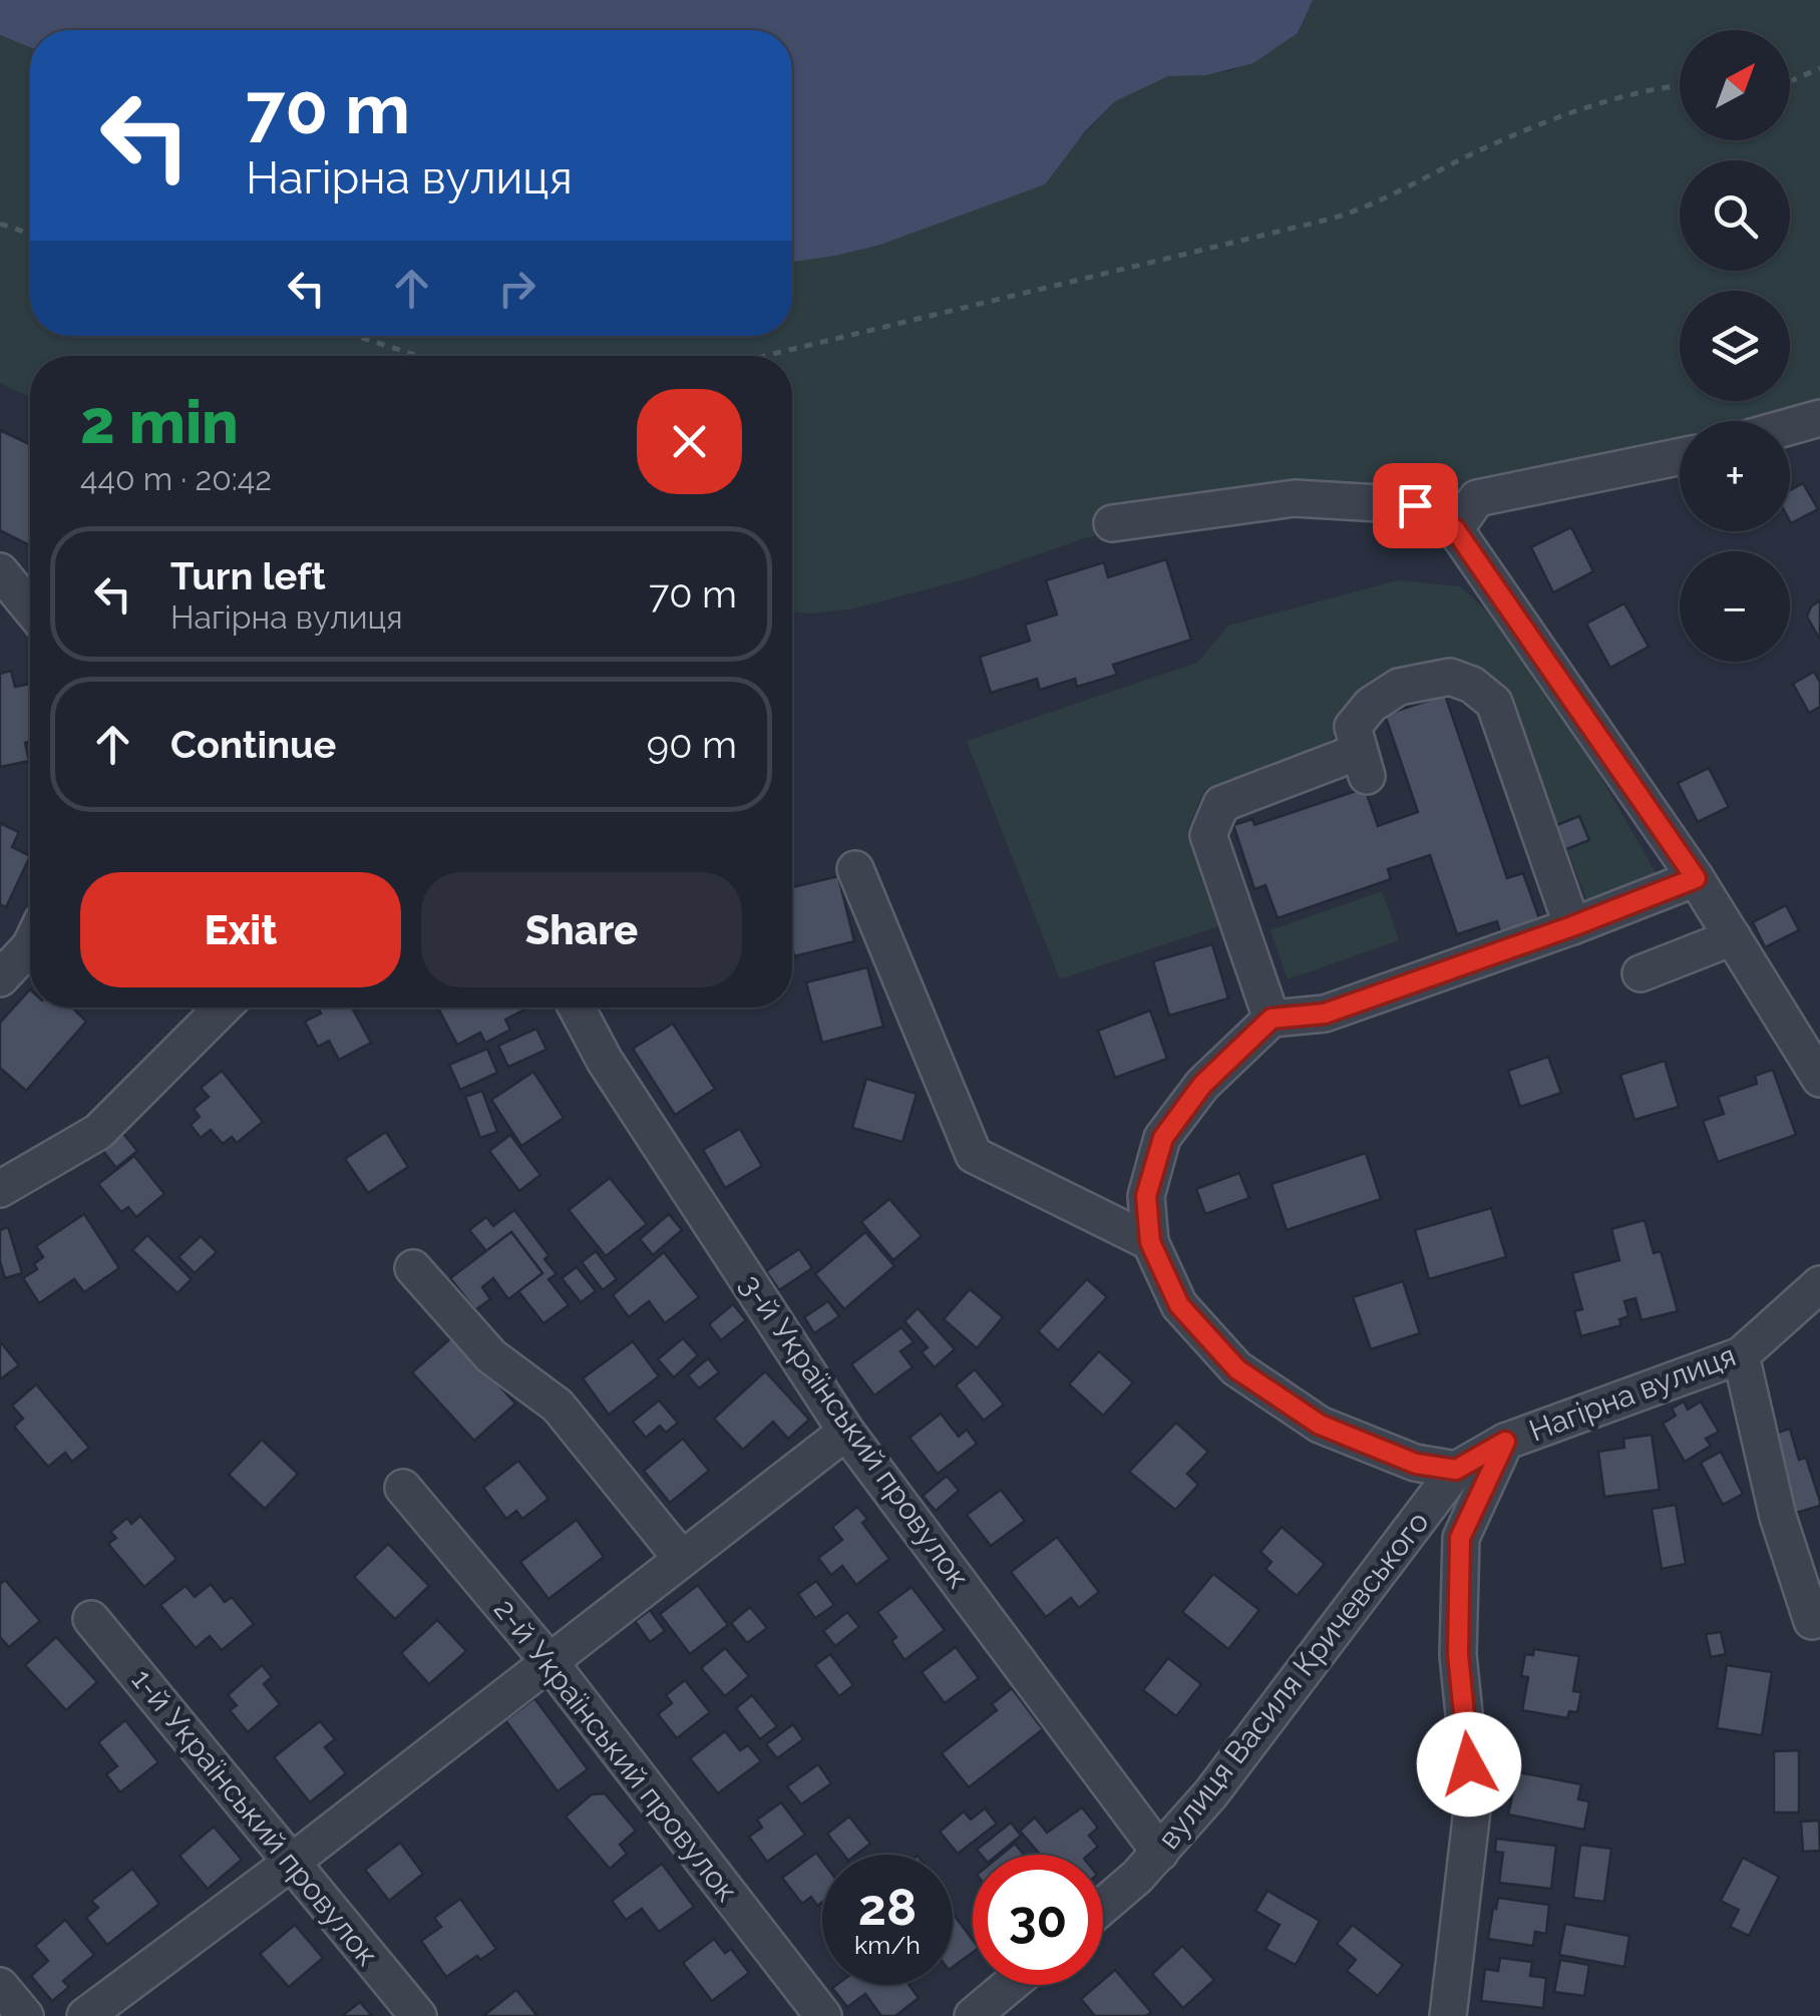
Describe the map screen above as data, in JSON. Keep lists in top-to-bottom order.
{
  "streets": {
    "street": [
      "Нагірна вулиця",
      "3-й Український провулок",
      "вулиця Василя Кричевського",
      "2-й Український провулок",
      "1-й Український провулок"
    ]
  },
  "crossings": [
    ["Нагірна вулиця", "вулиця Василя Кричевського"],
    ["3-й Український провулок", "вулиця Василя Кричевського"]
  ],
  "north": "top right",
  "page": {
    "map_buttons": ["+", "−"],
    "turn": ["70 m", "Нагірна вулиця"],
    "heading": ["2 min", "440 m · 20:42"],
    "list": [
      {
        "name": "Turn left",
        "note": "Нагірна вулиця",
        "value": "70 m"
      },
      {
        "name": "Continue",
        "value": "90 m"
      }
    ],
    "buttons": ["Exit", "Share"],
    "speed": "28 km/h",
    "limit": "30"
  }
}
